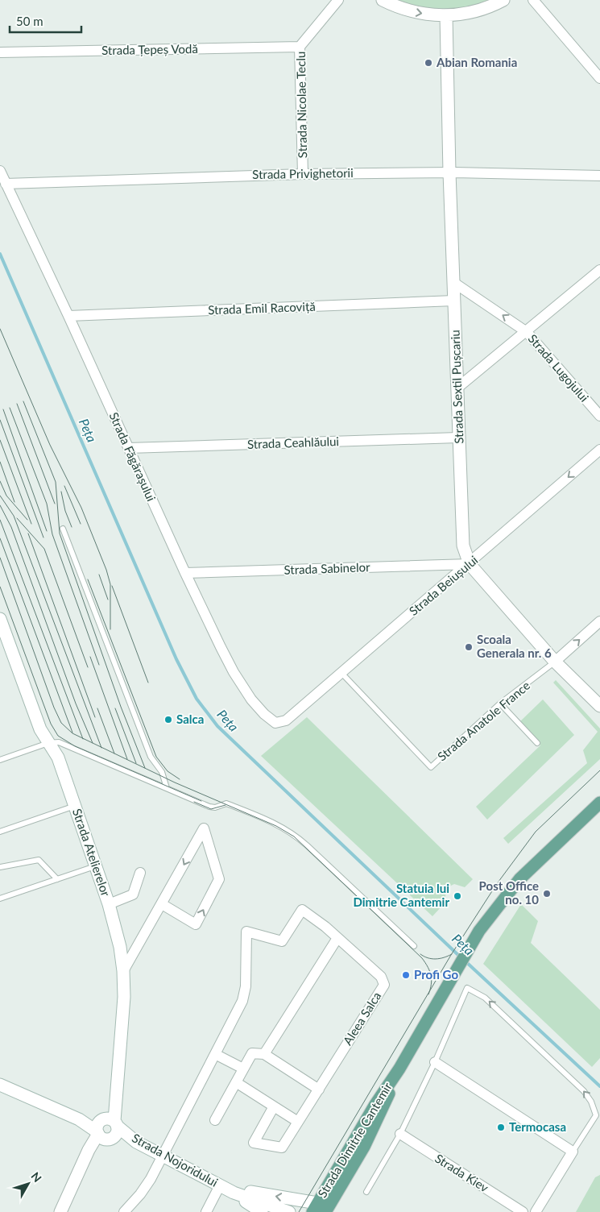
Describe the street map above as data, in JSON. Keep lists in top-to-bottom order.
{
  "streets": {
    "main road": ["Strada Dimitrie Cantemir"],
    "street": [
      "Strada Țepeș Vodă",
      "Strada Nicolae Teclu",
      "Strada Privighetorii",
      "Strada Emil Racoviță",
      "Strada Lugojului",
      "Strada Sextil Pușcariu",
      "Strada Ceahlăului",
      "Strada Făgărașului",
      "Strada Sabinelor",
      "Strada Beiușului",
      "Strada Anatole France",
      "Strada Atelierelor",
      "Aleea Salca",
      "Strada Nojoridului",
      "Strada Kiev"
    ]
  },
  "crossings": [
    ["Strada Țepeș Vodă", "Strada Nicolae Teclu"],
    ["Strada Nicolae Teclu", "Strada Privighetorii"],
    ["Strada Privighetorii", "Strada Sextil Pușcariu"],
    ["Strada Privighetorii", "Strada Făgărașului"],
    ["Strada Emil Racoviță", "Strada Sextil Pușcariu"],
    ["Strada Emil Racoviță", "Strada Făgărașului"],
    ["Strada Lugojului", "Strada Sextil Pușcariu"],
    ["Strada Sextil Pușcariu", "Strada Ceahlăului"],
    ["Strada Sextil Pușcariu", "Strada Sabinelor"],
    ["Strada Sextil Pușcariu", "Strada Beiușului"],
    ["Strada Sextil Pușcariu", "Strada Anatole France"],
    ["Strada Ceahlăului", "Strada Făgărașului"],
    ["Strada Făgărașului", "Strada Sabinelor"],
    ["Strada Făgărașului", "Strada Beiușului"],
    ["Strada Sabinelor", "Strada Beiușului"],
    ["Strada Beiușului", "Strada Anatole France"],
    ["Strada Atelierelor", "Strada Nojoridului"],
    ["Aleea Salca", "Strada Nojoridului"],
    ["Strada Dimitrie Cantemir", "Strada Nojoridului"]
  ],
  "one_way": ["Strada Lugojului", "Strada Beiușului"],
  "water": ["Peța"],
  "places": [
    "Abian Romania",
    "Scoala Generala nr. 6",
    "Salca",
    "Post Office no. 10",
    "Statuia lui Dimitrie Cantemir",
    "Profi Go",
    "Termocasa"
  ],
  "scale_bar": "50 m",
  "north": "top right"
}
